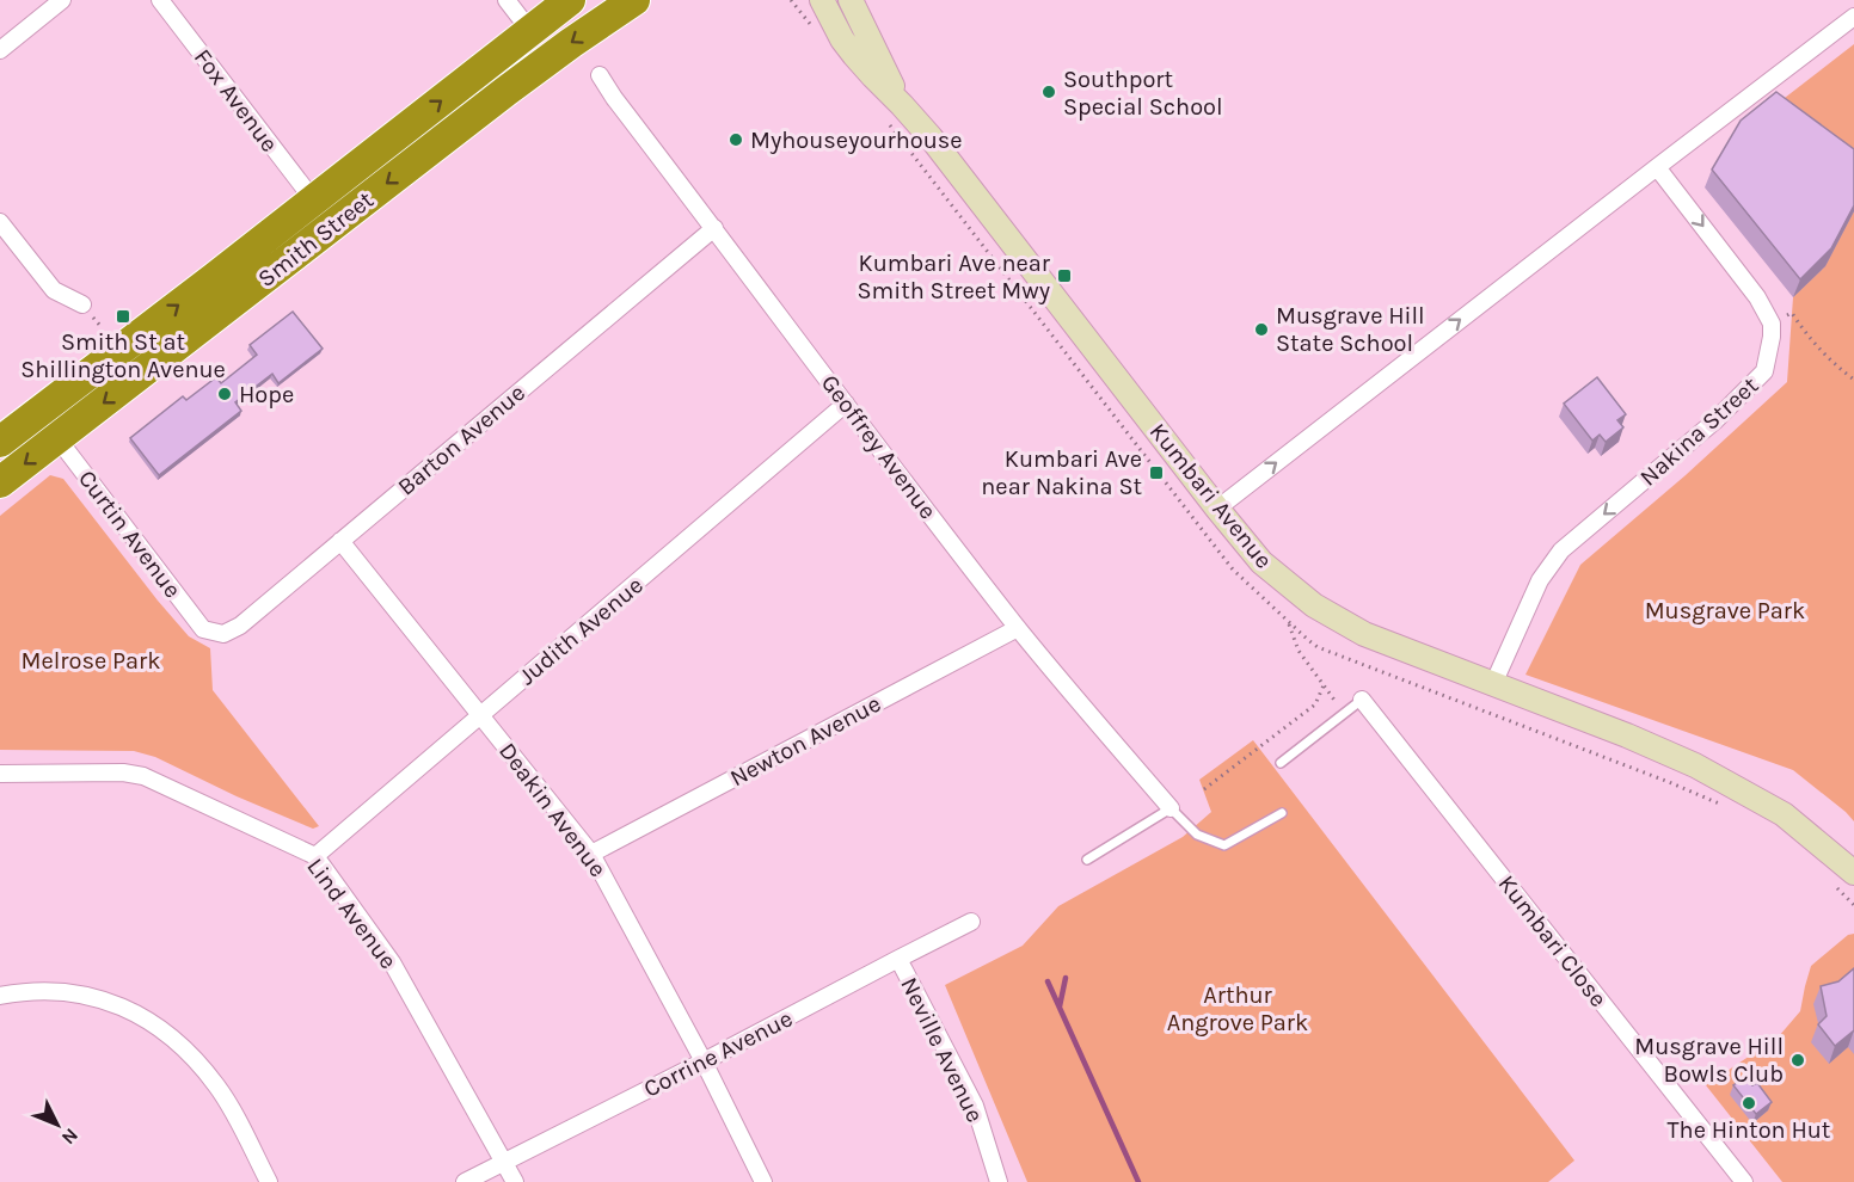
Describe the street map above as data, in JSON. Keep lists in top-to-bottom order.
{
  "streets": {
    "highway": ["Smith Street"],
    "main road": ["Kumbari Avenue"],
    "street": [
      "Fox Avenue",
      "Nakina Street",
      "Barton Avenue",
      "Geoffrey Avenue",
      "Curtin Avenue",
      "Judith Avenue",
      "Newton Avenue",
      "Deakin Avenue",
      "Lind Avenue",
      "Kumbari Close",
      "Neville Avenue",
      "Corrine Avenue"
    ]
  },
  "crossings": [
    ["Fox Avenue", "Smith Street"],
    ["Smith Street", "Curtin Avenue"],
    ["Nakina Street", "Kumbari Avenue"],
    ["Barton Avenue", "Geoffrey Avenue"],
    ["Barton Avenue", "Curtin Avenue"],
    ["Barton Avenue", "Deakin Avenue"],
    ["Geoffrey Avenue", "Judith Avenue"],
    ["Geoffrey Avenue", "Newton Avenue"],
    ["Judith Avenue", "Deakin Avenue"],
    ["Judith Avenue", "Lind Avenue"],
    ["Newton Avenue", "Deakin Avenue"],
    ["Deakin Avenue", "Corrine Avenue"],
    ["Lind Avenue", "Corrine Avenue"],
    ["Neville Avenue", "Corrine Avenue"]
  ],
  "one_way": ["Nakina Street"],
  "parks": ["Musgrave Park", "Melrose Park", "Arthur Angrove Park"],
  "places": {
    "other": [
      "Southport Special School",
      "Myhouseyourhouse",
      "Musgrave Hill State School",
      "Hope",
      "Musgrave Hill Bowls Club",
      "The Hinton Hut"
    ],
    "transit": ["Kumbari Ave near Smith Street Mwy", "Smith St at Shillington Avenue", "Kumbari Ave near Nakina St"]
  },
  "north": "bottom right"
}
